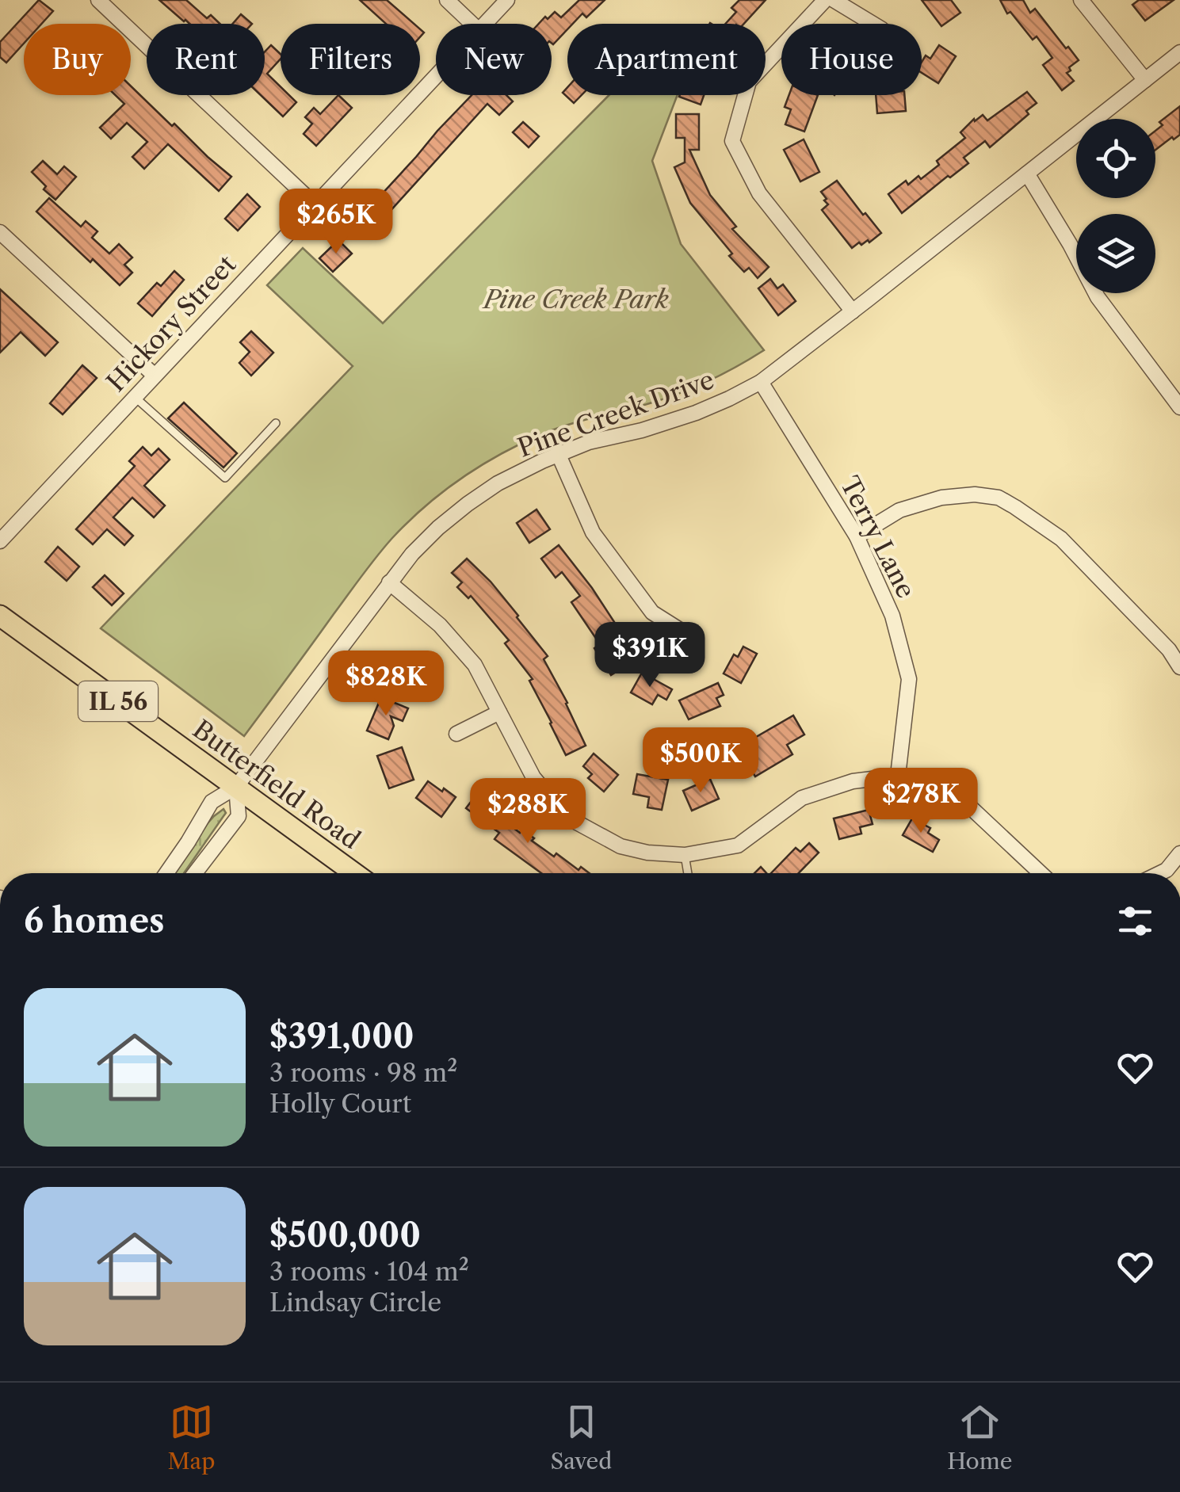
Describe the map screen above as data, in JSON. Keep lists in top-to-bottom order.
{
  "streets": {
    "main road": ["IL 56", "Butterfield Road"],
    "street": ["Hickory Street", "Pine Creek Drive", "Terry Lane"]
  },
  "crossings": [
    ["Pine Creek Drive", "Terry Lane"],
    ["Pine Creek Drive", "Butterfield Road"]
  ],
  "parks": ["Pine Creek Park"],
  "page": {
    "chip": [
      "Buy",
      "Rent",
      "Filters",
      "New",
      "Apartment",
      "House"
    ],
    "price": [
      "$265K",
      "$391K",
      "$828K",
      "$500K",
      "$278K",
      "$288K"
    ],
    "heading": "6 homes",
    "list": [
      {
        "name": "$391,000",
        "note": "3 rooms · 98 m² · Holly Court"
      },
      {
        "name": "$500,000",
        "note": "3 rooms · 104 m² · Lindsay Circle"
      }
    ],
    "tabs": ["Map", "Saved", "Home"]
  }
}
